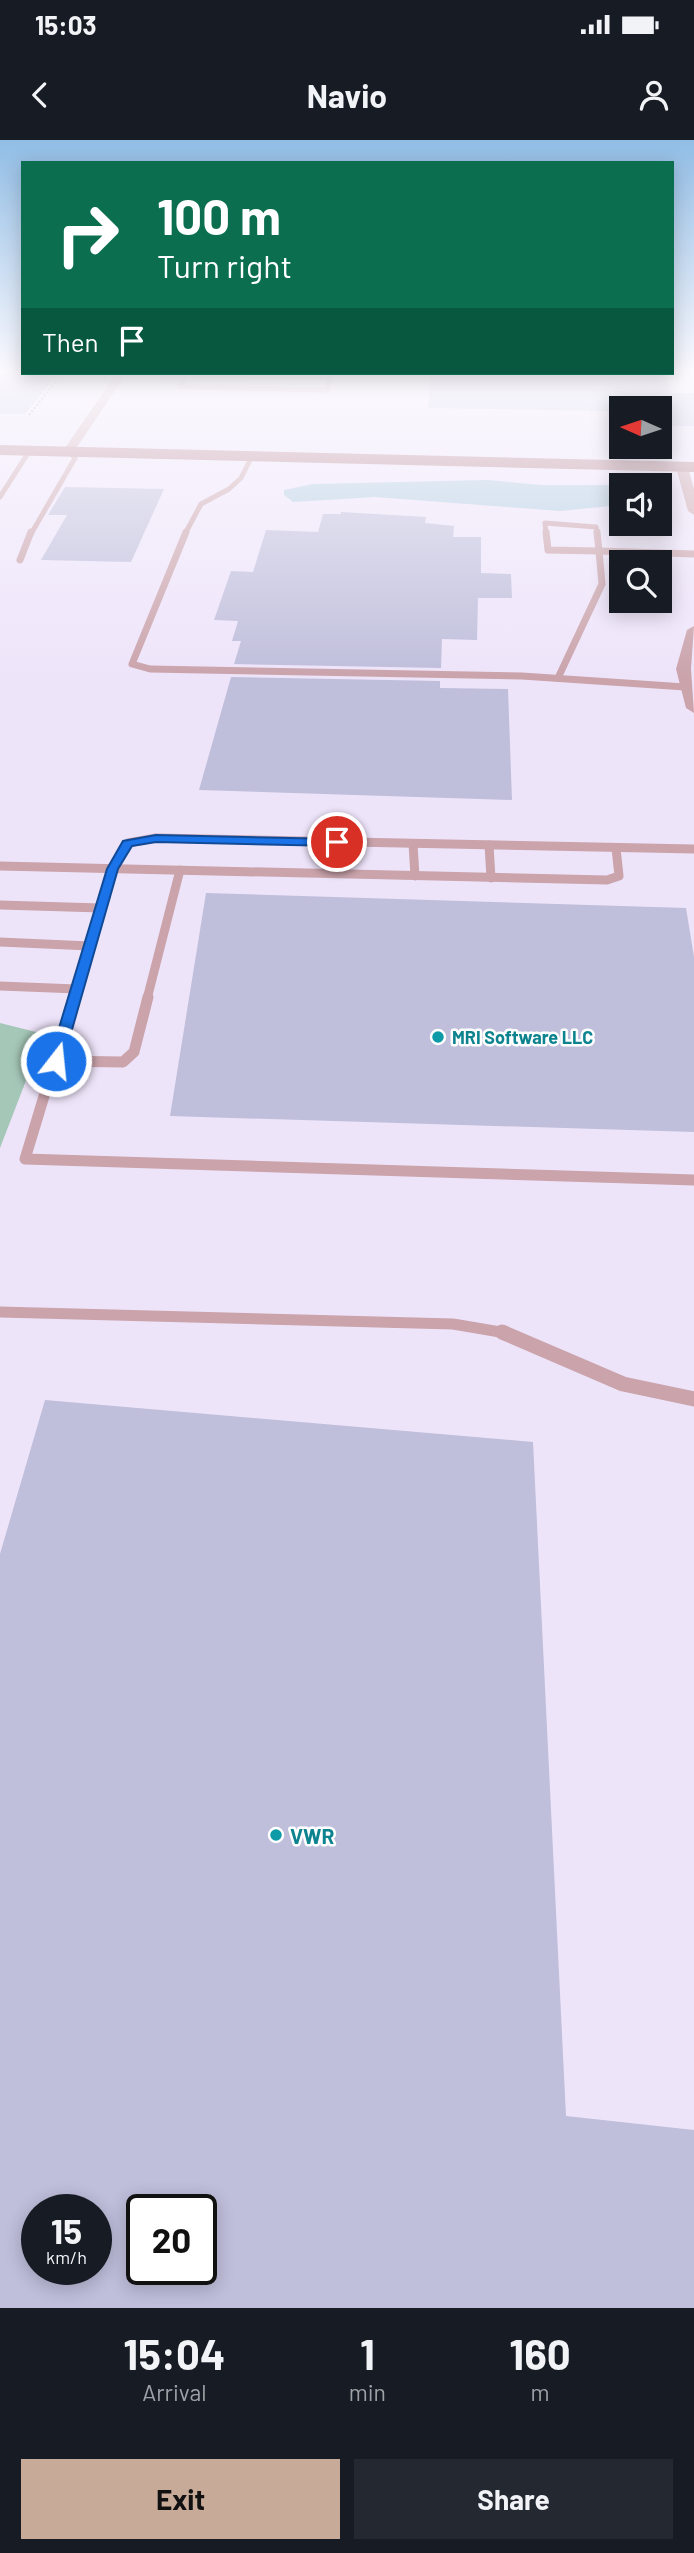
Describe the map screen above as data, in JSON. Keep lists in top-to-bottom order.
{
  "places": ["MRI Software LLC", "VWR"],
  "north": "left",
  "page": {
    "status": "15:03",
    "header": "Navio",
    "turn": ["100 m", "Turn right"],
    "then": "Then",
    "speed": "15 km/h",
    "limit": "20",
    "eta": [
      "15:04",
      "Arrival",
      "1",
      "min",
      "160",
      "m"
    ],
    "buttons": ["Exit", "Share"]
  }
}
